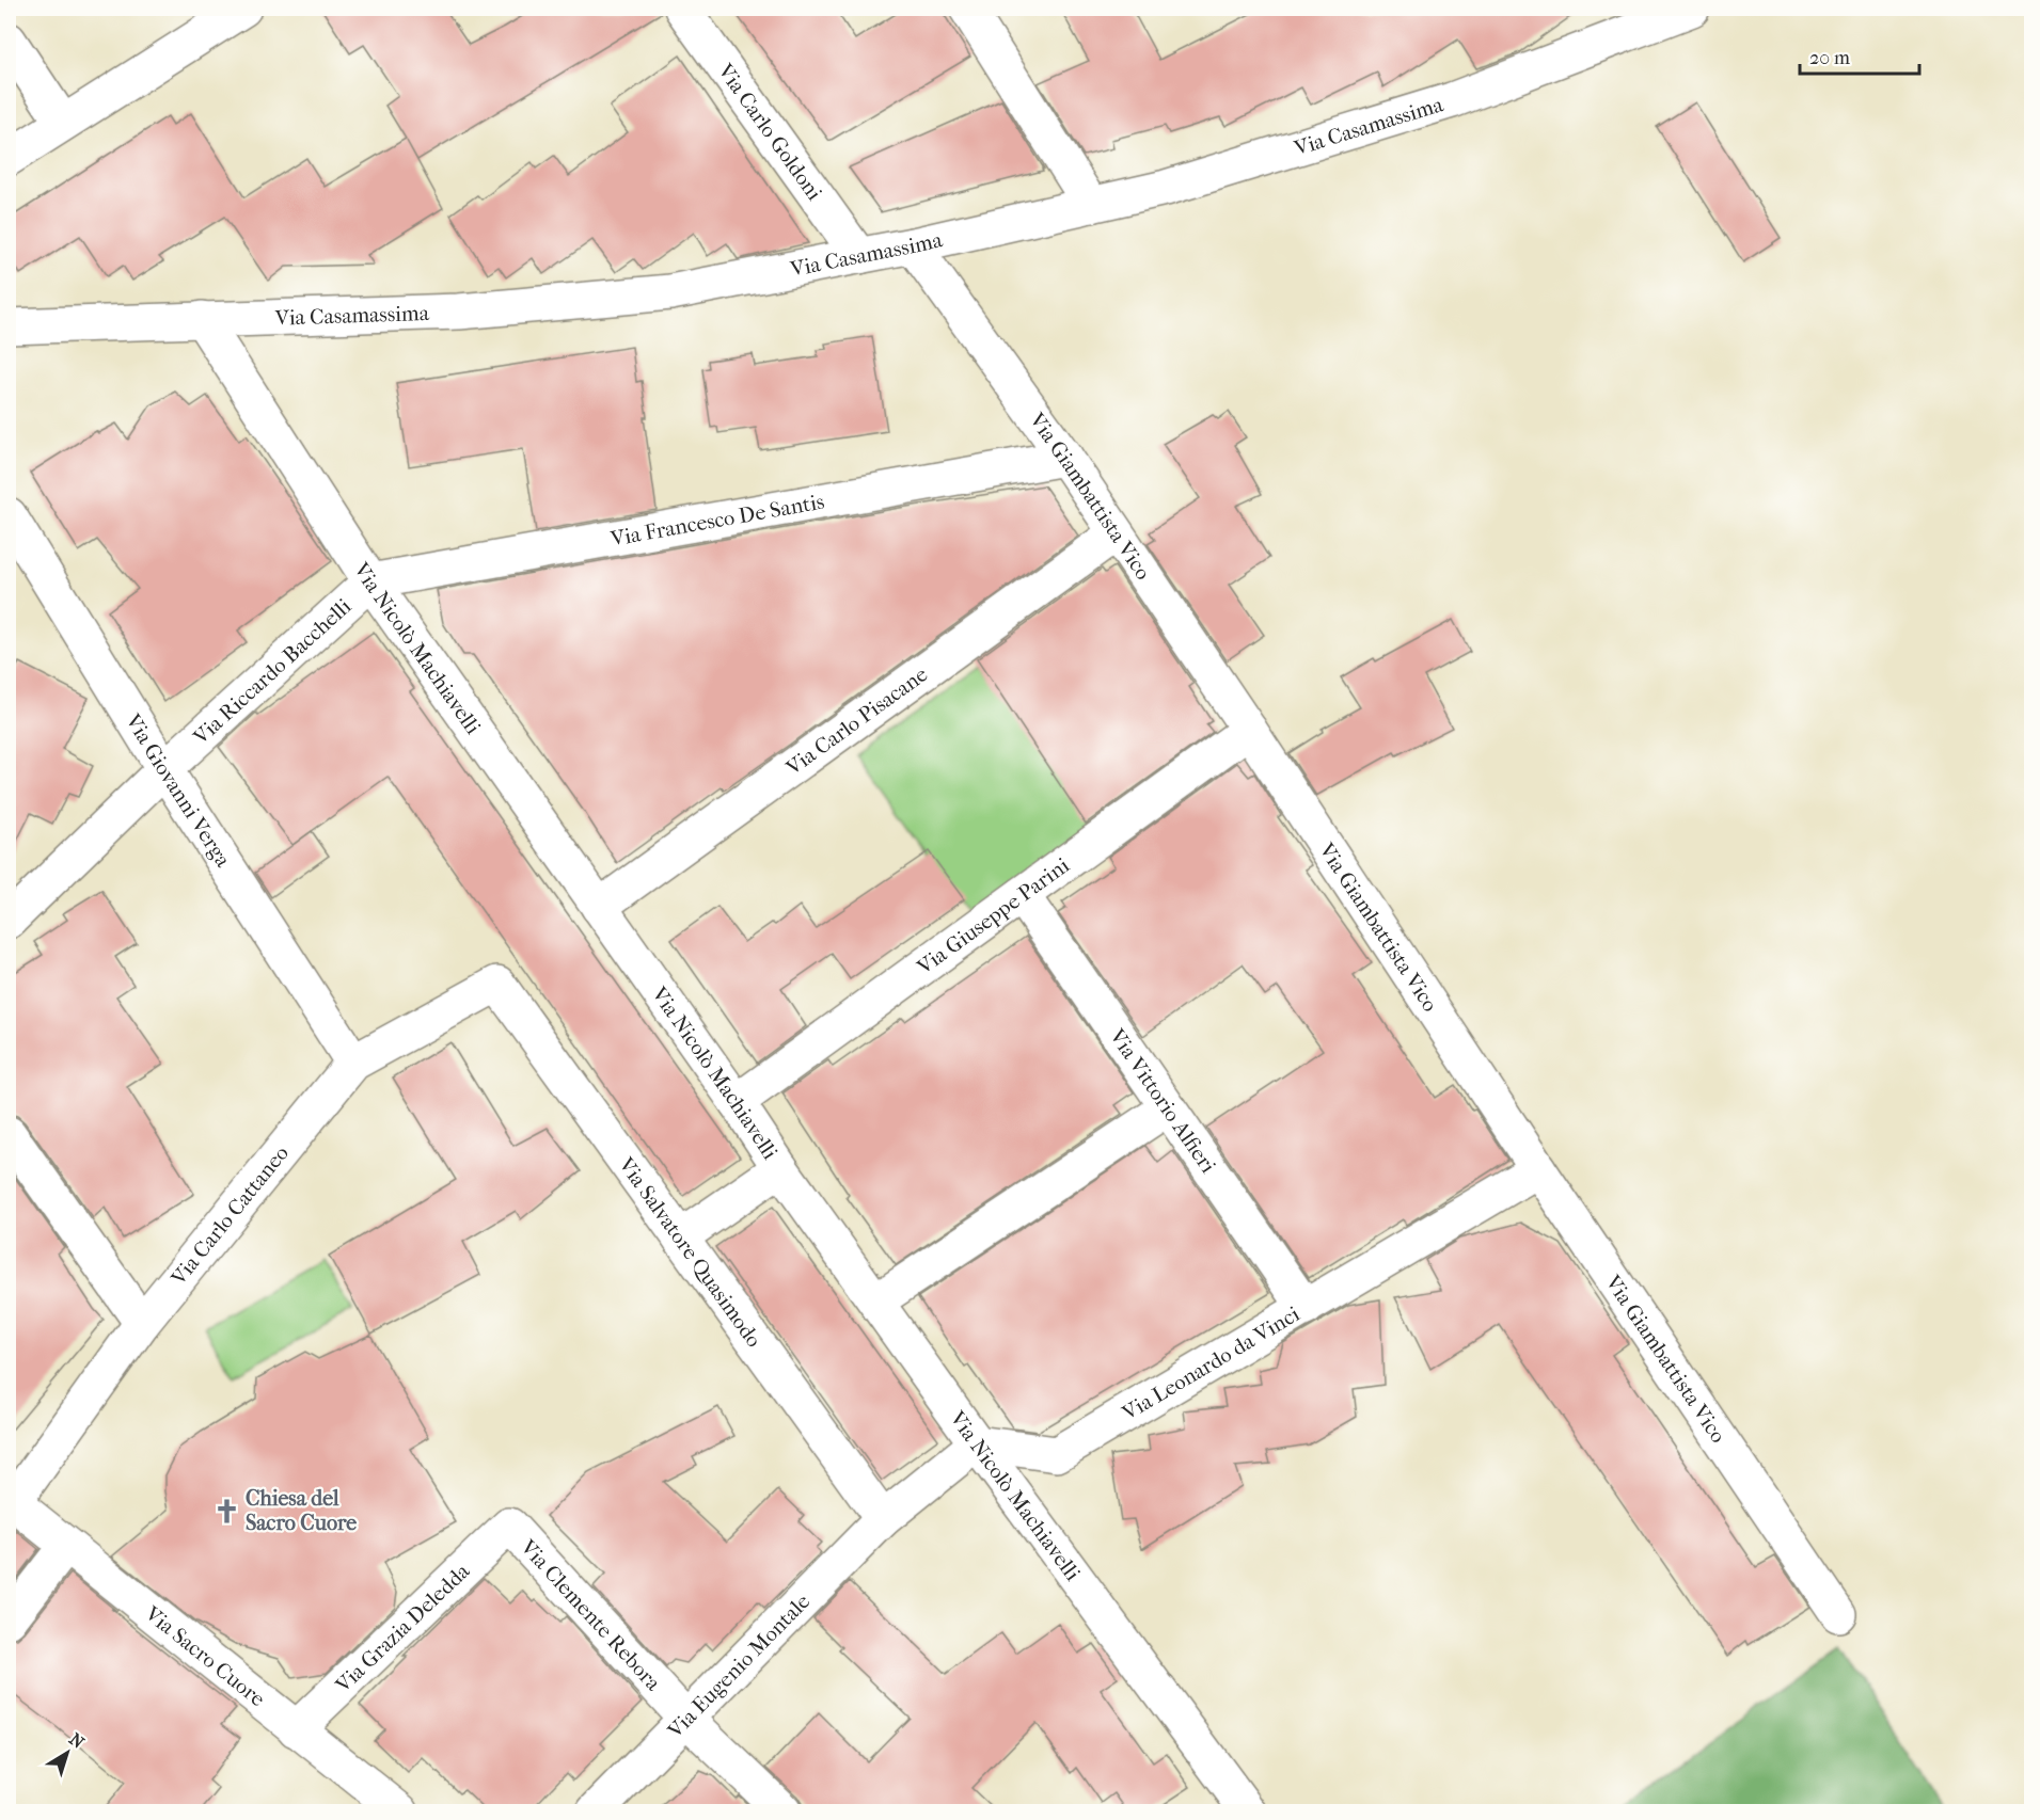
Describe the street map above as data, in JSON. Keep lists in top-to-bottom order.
{
  "streets": {
    "street": [
      "Via Casamassima",
      "Via Carlo Goldoni",
      "Via Giambattista Vico",
      "Via Francesco De Santis",
      "Via Nicolò Machiavelli",
      "Via Riccardo Bacchelli",
      "Via Carlo Pisacane",
      "Via Giovanni Verga",
      "Via Giuseppe Parini",
      "Via Vittorio Alfieri",
      "Via Carlo Cattaneo",
      "Via Salvatore Quasimodo",
      "Via Leonardo da Vinci",
      "Via Clemente Rebora",
      "Via Grazia Deledda",
      "Via Sacro Cuore",
      "Via Eugenio Montale"
    ]
  },
  "crossings": [
    ["Via Casamassima", "Via Carlo Goldoni"],
    ["Via Casamassima", "Via Giambattista Vico"],
    ["Via Casamassima", "Via Nicolò Machiavelli"],
    ["Via Giambattista Vico", "Via Francesco De Santis"],
    ["Via Giambattista Vico", "Via Carlo Pisacane"],
    ["Via Giambattista Vico", "Via Giuseppe Parini"],
    ["Via Giambattista Vico", "Via Leonardo da Vinci"],
    ["Via Francesco De Santis", "Via Nicolò Machiavelli"],
    ["Via Francesco De Santis", "Via Riccardo Bacchelli"],
    ["Via Nicolò Machiavelli", "Via Riccardo Bacchelli"],
    ["Via Nicolò Machiavelli", "Via Carlo Pisacane"],
    ["Via Nicolò Machiavelli", "Via Giuseppe Parini"],
    ["Via Nicolò Machiavelli", "Via Leonardo da Vinci"],
    ["Via Riccardo Bacchelli", "Via Giovanni Verga"],
    ["Via Giovanni Verga", "Via Carlo Cattaneo"],
    ["Via Giuseppe Parini", "Via Vittorio Alfieri"],
    ["Via Vittorio Alfieri", "Via Leonardo da Vinci"],
    ["Via Carlo Cattaneo", "Via Salvatore Quasimodo"],
    ["Via Carlo Cattaneo", "Via Sacro Cuore"],
    ["Via Salvatore Quasimodo", "Via Eugenio Montale"],
    ["Via Clemente Rebora", "Via Grazia Deledda"],
    ["Via Clemente Rebora", "Via Eugenio Montale"],
    ["Via Grazia Deledda", "Via Sacro Cuore"]
  ],
  "places": {
    "church": ["Chiesa del Sacro Cuore"]
  },
  "scale_bar": "20 m",
  "north": "top right"
}
